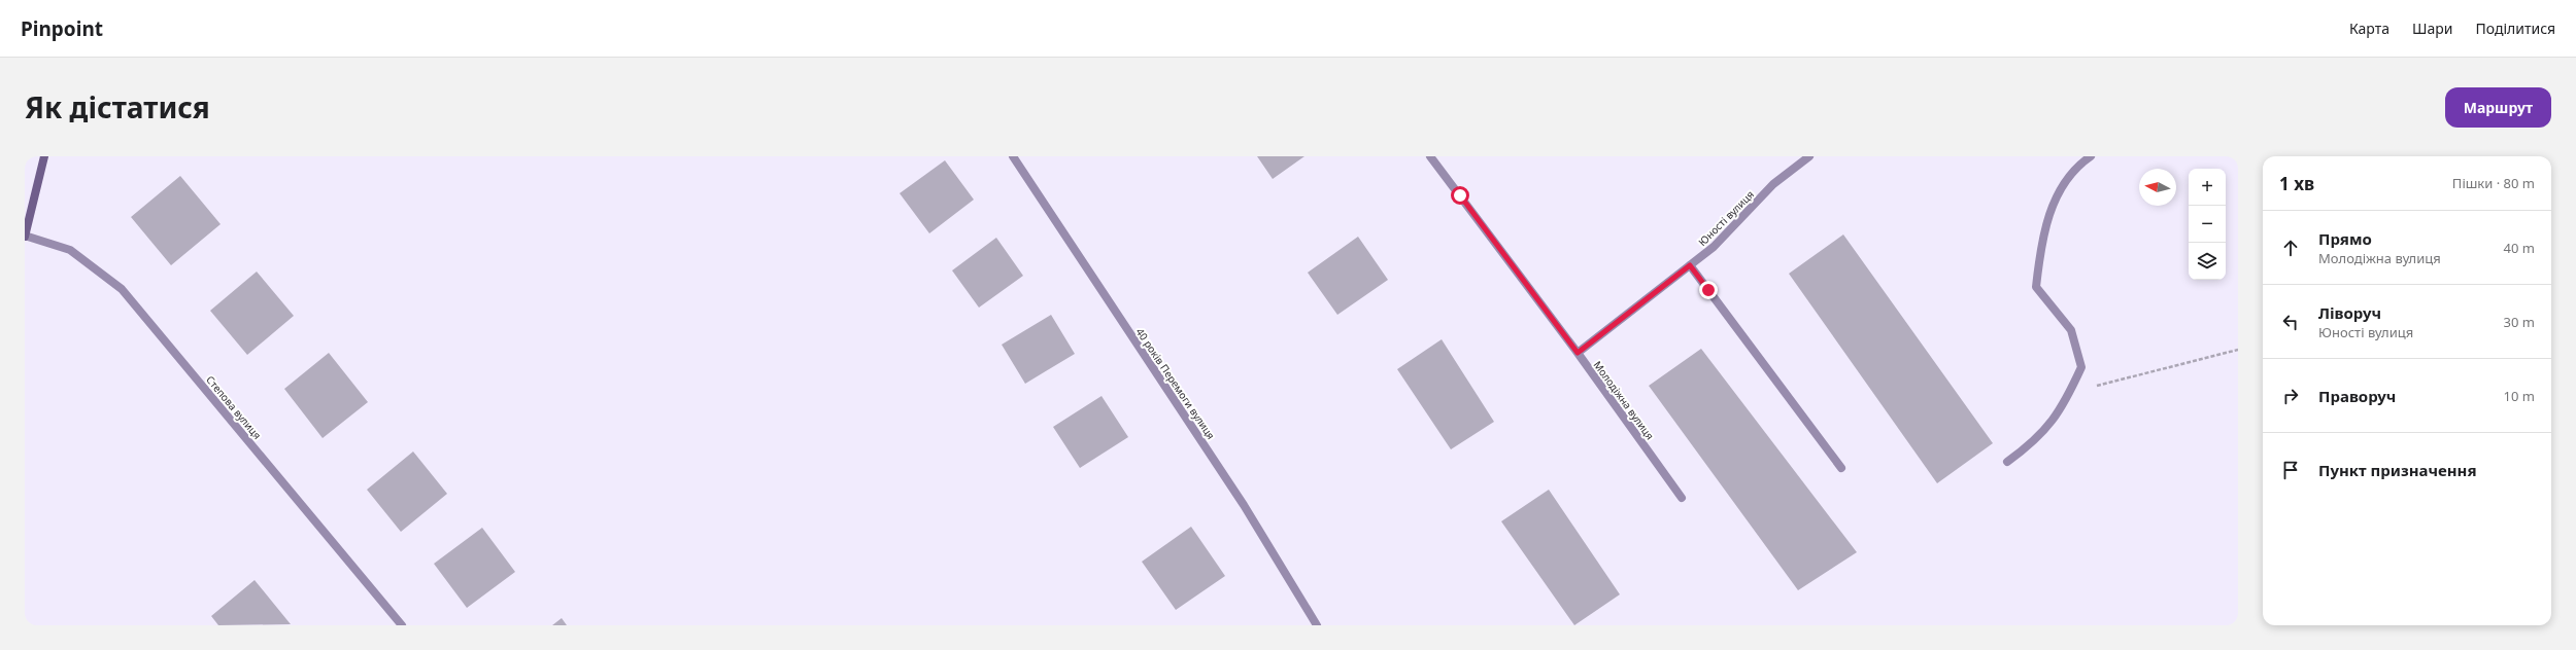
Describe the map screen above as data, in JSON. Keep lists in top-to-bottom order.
{
  "streets": {
    "street": [
      "Юності вулиця",
      "40 років Перемоги вулиця",
      "Молодіжна вулиця",
      "Степова вулиця"
    ]
  },
  "crossings": [
    ["Юності вулиця", "Молодіжна вулиця"]
  ],
  "north": "left",
  "page": {
    "header": "Pinpoint",
    "nav": ["Карта", "Шари", "Поділитися"],
    "title": "Як дістатися",
    "buttons": "Маршрут",
    "heading": ["1 хв", "Пішки · 80 m"],
    "map_buttons": ["+", "−"],
    "list": [
      ["Прямо", "Молодіжна вулиця", "40 m"],
      ["Ліворуч", "Юності вулиця", "30 m"],
      ["Праворуч", "10 m"],
      "Пункт призначення"
    ]
  }
}
